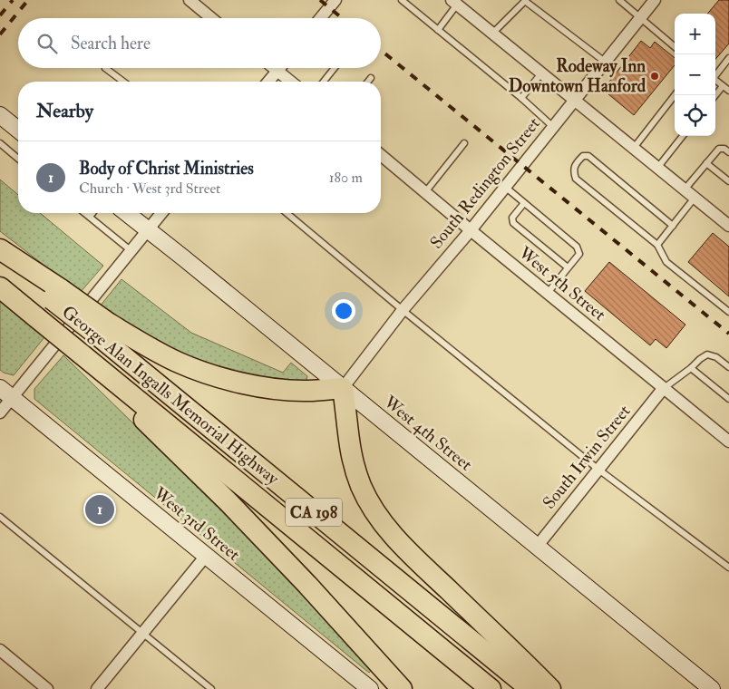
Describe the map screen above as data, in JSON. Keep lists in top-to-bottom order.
{
  "streets": {
    "highway": ["George Alan Ingalls Memorial Highway", "CA 198"],
    "main road": ["West 4th Street", "West 3rd Street"],
    "street": ["South Redington Street", "West 5th Street", "South Irwin Street"]
  },
  "crossings": [
    ["South Redington Street", "West 5th Street"],
    ["South Redington Street", "West 4th Street"],
    ["West 5th Street", "South Irwin Street"],
    ["West 4th Street", "South Irwin Street"]
  ],
  "places": ["Rodeway Inn Downtown Hanford"],
  "page": {
    "map_buttons": ["+", "−"],
    "search": "Search here",
    "heading": "Nearby",
    "list": [
      {
        "mark": "1",
        "name": "Body of Christ Ministries",
        "note": "Church · West 3rd Street",
        "value": "180 m"
      }
    ],
    "pins": "1"
  }
}
